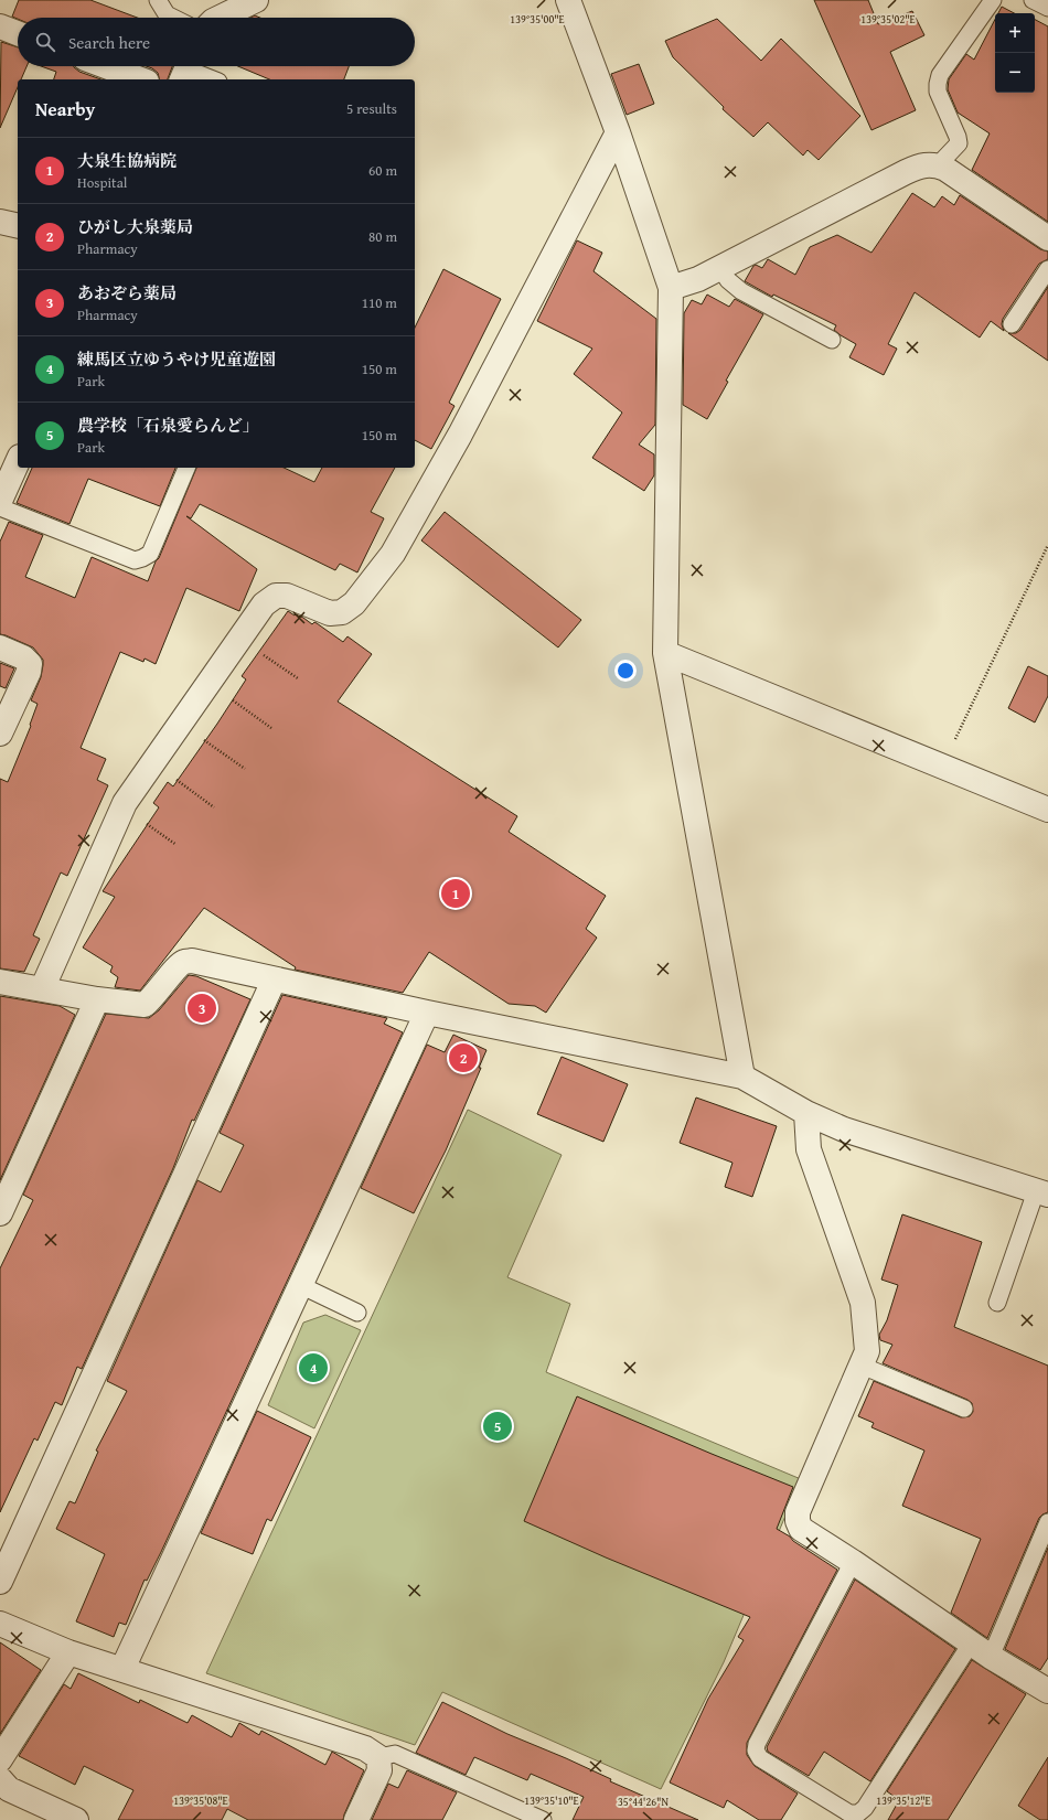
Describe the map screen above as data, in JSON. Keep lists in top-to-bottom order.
{
  "page": {
    "map_buttons": ["+", "−"],
    "search": "Search here",
    "heading": ["Nearby", "5 results"],
    "list": [
      {
        "mark": "1",
        "name": "大泉生協病院",
        "note": "Hospital",
        "value": "60 m"
      },
      {
        "mark": "2",
        "name": "ひがし大泉薬局",
        "note": "Pharmacy",
        "value": "80 m"
      },
      {
        "mark": "3",
        "name": "あおぞら薬局",
        "note": "Pharmacy",
        "value": "110 m"
      },
      {
        "mark": "4",
        "name": "練馬区立ゆうやけ児童遊園",
        "note": "Park",
        "value": "150 m"
      },
      {
        "mark": "5",
        "name": "農学校「石泉愛らんど」",
        "note": "Park",
        "value": "150 m"
      }
    ],
    "pins": [
      "1",
      "3",
      "2",
      "4",
      "5"
    ]
  },
  "coordinates": [
    "139°35'00\"E",
    "139°35'02\"E",
    "139°35'08\"E",
    "139°35'10\"E",
    "139°35'12\"E",
    "35°44'26\"N"
  ]
}
